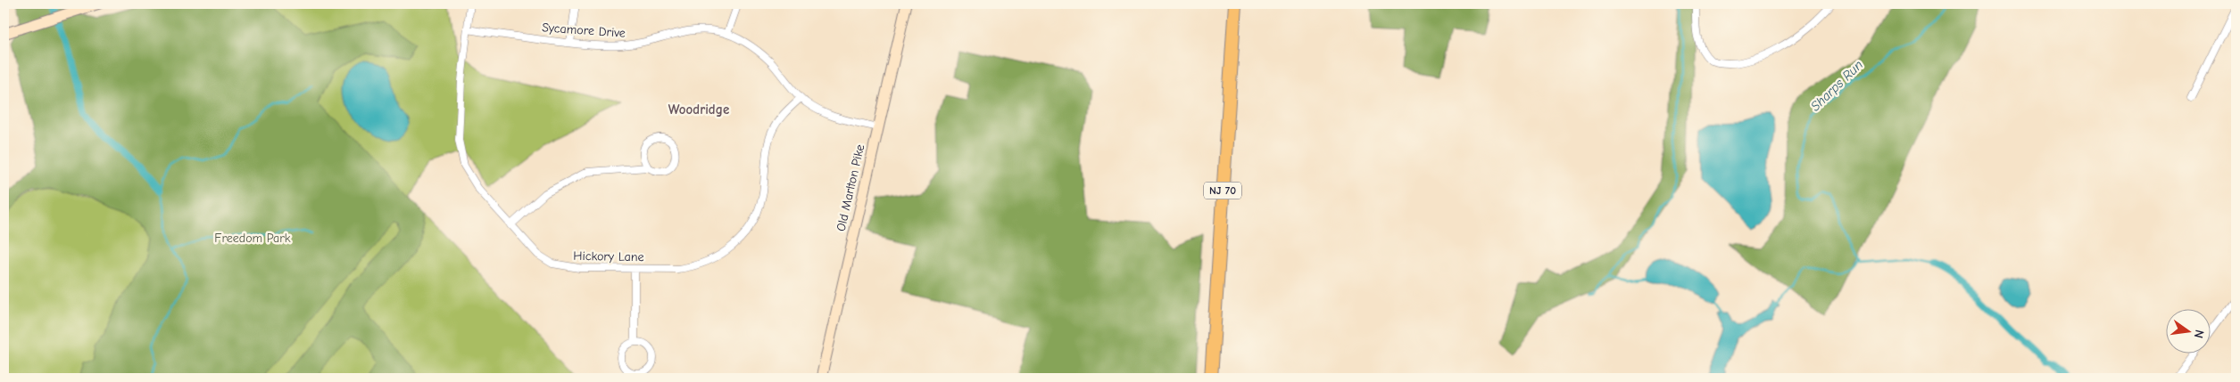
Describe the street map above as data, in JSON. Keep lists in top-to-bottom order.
{
  "streets": {
    "highway": ["NJ 70"],
    "street": ["Sycamore Drive", "Old Marlton Pike", "Hickory Lane"]
  },
  "crossings": [
    ["Sycamore Drive", "Old Marlton Pike"],
    ["Sycamore Drive", "Hickory Lane"]
  ],
  "districts": ["Woodridge"],
  "water": ["Sharps Run"],
  "parks": ["Freedom Park"],
  "north": "right"
}
